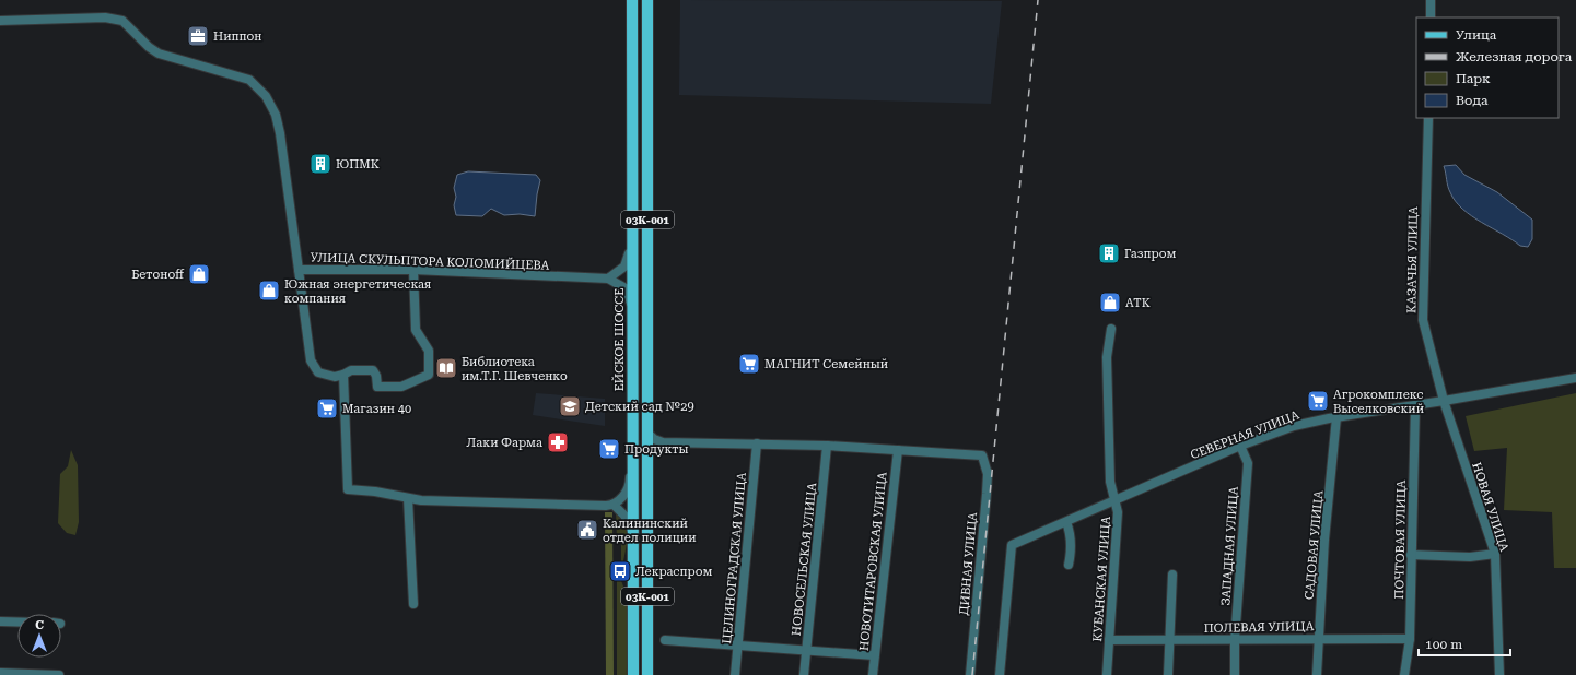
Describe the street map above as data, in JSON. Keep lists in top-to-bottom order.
{
  "streets": {
    "main road": ["03К-001", "ЕЙСКОЕ ШОССЕ"],
    "street": [
      "КАЗАЧЬЯ УЛИЦА",
      "УЛИЦА СКУЛЬПТОРА КОЛОМИЙЦЕВА",
      "СЕВЕРНАЯ УЛИЦА",
      "НОВАЯ УЛИЦА",
      "ПОЧТОВАЯ УЛИЦА",
      "САДОВАЯ УЛИЦА",
      "ЗАПАДНАЯ УЛИЦА",
      "ЦЕЛИНОГРАДСКАЯ УЛИЦА",
      "НОВОСЕЛЬСКАЯ УЛИЦА",
      "НОВОТИТАРОВСКАЯ УЛИЦА",
      "ДИВНАЯ УЛИЦА",
      "КУБАНСКАЯ УЛИЦА",
      "ПОЛЕВАЯ УЛИЦА"
    ]
  },
  "crossings": [
    ["КАЗАЧЬЯ УЛИЦА", "СЕВЕРНАЯ УЛИЦА"],
    ["КАЗАЧЬЯ УЛИЦА", "НОВАЯ УЛИЦА"],
    ["СЕВЕРНАЯ УЛИЦА", "НОВАЯ УЛИЦА"],
    ["СЕВЕРНАЯ УЛИЦА", "ПОЧТОВАЯ УЛИЦА"],
    ["СЕВЕРНАЯ УЛИЦА", "САДОВАЯ УЛИЦА"],
    ["СЕВЕРНАЯ УЛИЦА", "ЗАПАДНАЯ УЛИЦА"],
    ["СЕВЕРНАЯ УЛИЦА", "КУБАНСКАЯ УЛИЦА"],
    ["ПОЧТОВАЯ УЛИЦА", "ПОЛЕВАЯ УЛИЦА"],
    ["САДОВАЯ УЛИЦА", "ПОЛЕВАЯ УЛИЦА"],
    ["ЗАПАДНАЯ УЛИЦА", "ПОЛЕВАЯ УЛИЦА"],
    ["НОВОТИТАРОВСКАЯ УЛИЦА", "ДИВНАЯ УЛИЦА"],
    ["КУБАНСКАЯ УЛИЦА", "ПОЛЕВАЯ УЛИЦА"]
  ],
  "places": {
    "office": ["Ниппон"],
    "building": ["ЮПМК", "Газпром"],
    "shop": ["Бетонoff", "Южная энергетическая компания", "АТК"],
    "supermarket": [
      "МАГНИТ Семейный",
      "Агрокомплекс Выселковский",
      "Магазин 40",
      "Продукты"
    ],
    "library": ["Библиотека им.Т.Г. Шевченко"],
    "school or university": ["Детский сад №29"],
    "pharmacy": ["Лаки Фарма"],
    "public building": ["Калининский отдел полиции"],
    "bus stop": ["Лекраспром"]
  },
  "legend": [
    "Улица",
    "Железная дорога",
    "Парк",
    "Вода"
  ],
  "scale_bar": "100 m",
  "north": "top"
}
